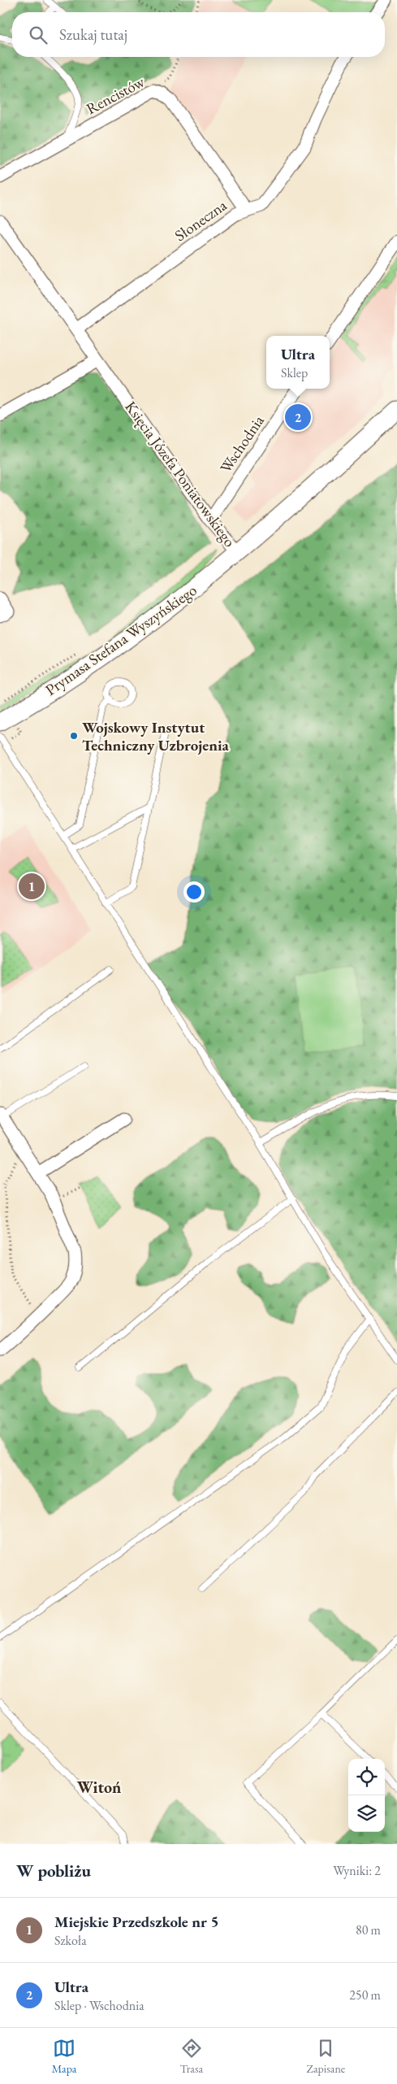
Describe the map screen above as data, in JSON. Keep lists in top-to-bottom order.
{
  "streets": {
    "main road": ["Księcia Józefa Poniatowskiego", "Prymasa Stefana Wyszyńskiego"],
    "street": ["Rencistów", "Słoneczna", "Wschodnia"]
  },
  "crossings": [
    ["Rencistów", "Słoneczna"],
    ["Słoneczna", "Księcia Józefa Poniatowskiego"],
    ["Wschodnia", "Księcia Józefa Poniatowskiego"],
    ["Księcia Józefa Poniatowskiego", "Prymasa Stefana Wyszyńskiego"]
  ],
  "districts": ["Witoń"],
  "places": ["Wojskowy Instytut Techniczny Uzbrojenia"],
  "page": {
    "search": "Szukaj tutaj",
    "popup": ["Ultra", "Sklep"],
    "pins": ["2", "1"],
    "heading": ["W pobliżu", "Wyniki: 2"],
    "list": [
      {
        "mark": "1",
        "name": "Miejskie Przedszkole nr 5",
        "note": "Szkoła",
        "value": "80 m"
      },
      {
        "mark": "2",
        "name": "Ultra",
        "note": "Sklep · Wschodnia",
        "value": "250 m"
      }
    ],
    "nav": ["Mapa", "Trasa", "Zapisane"]
  }
}
